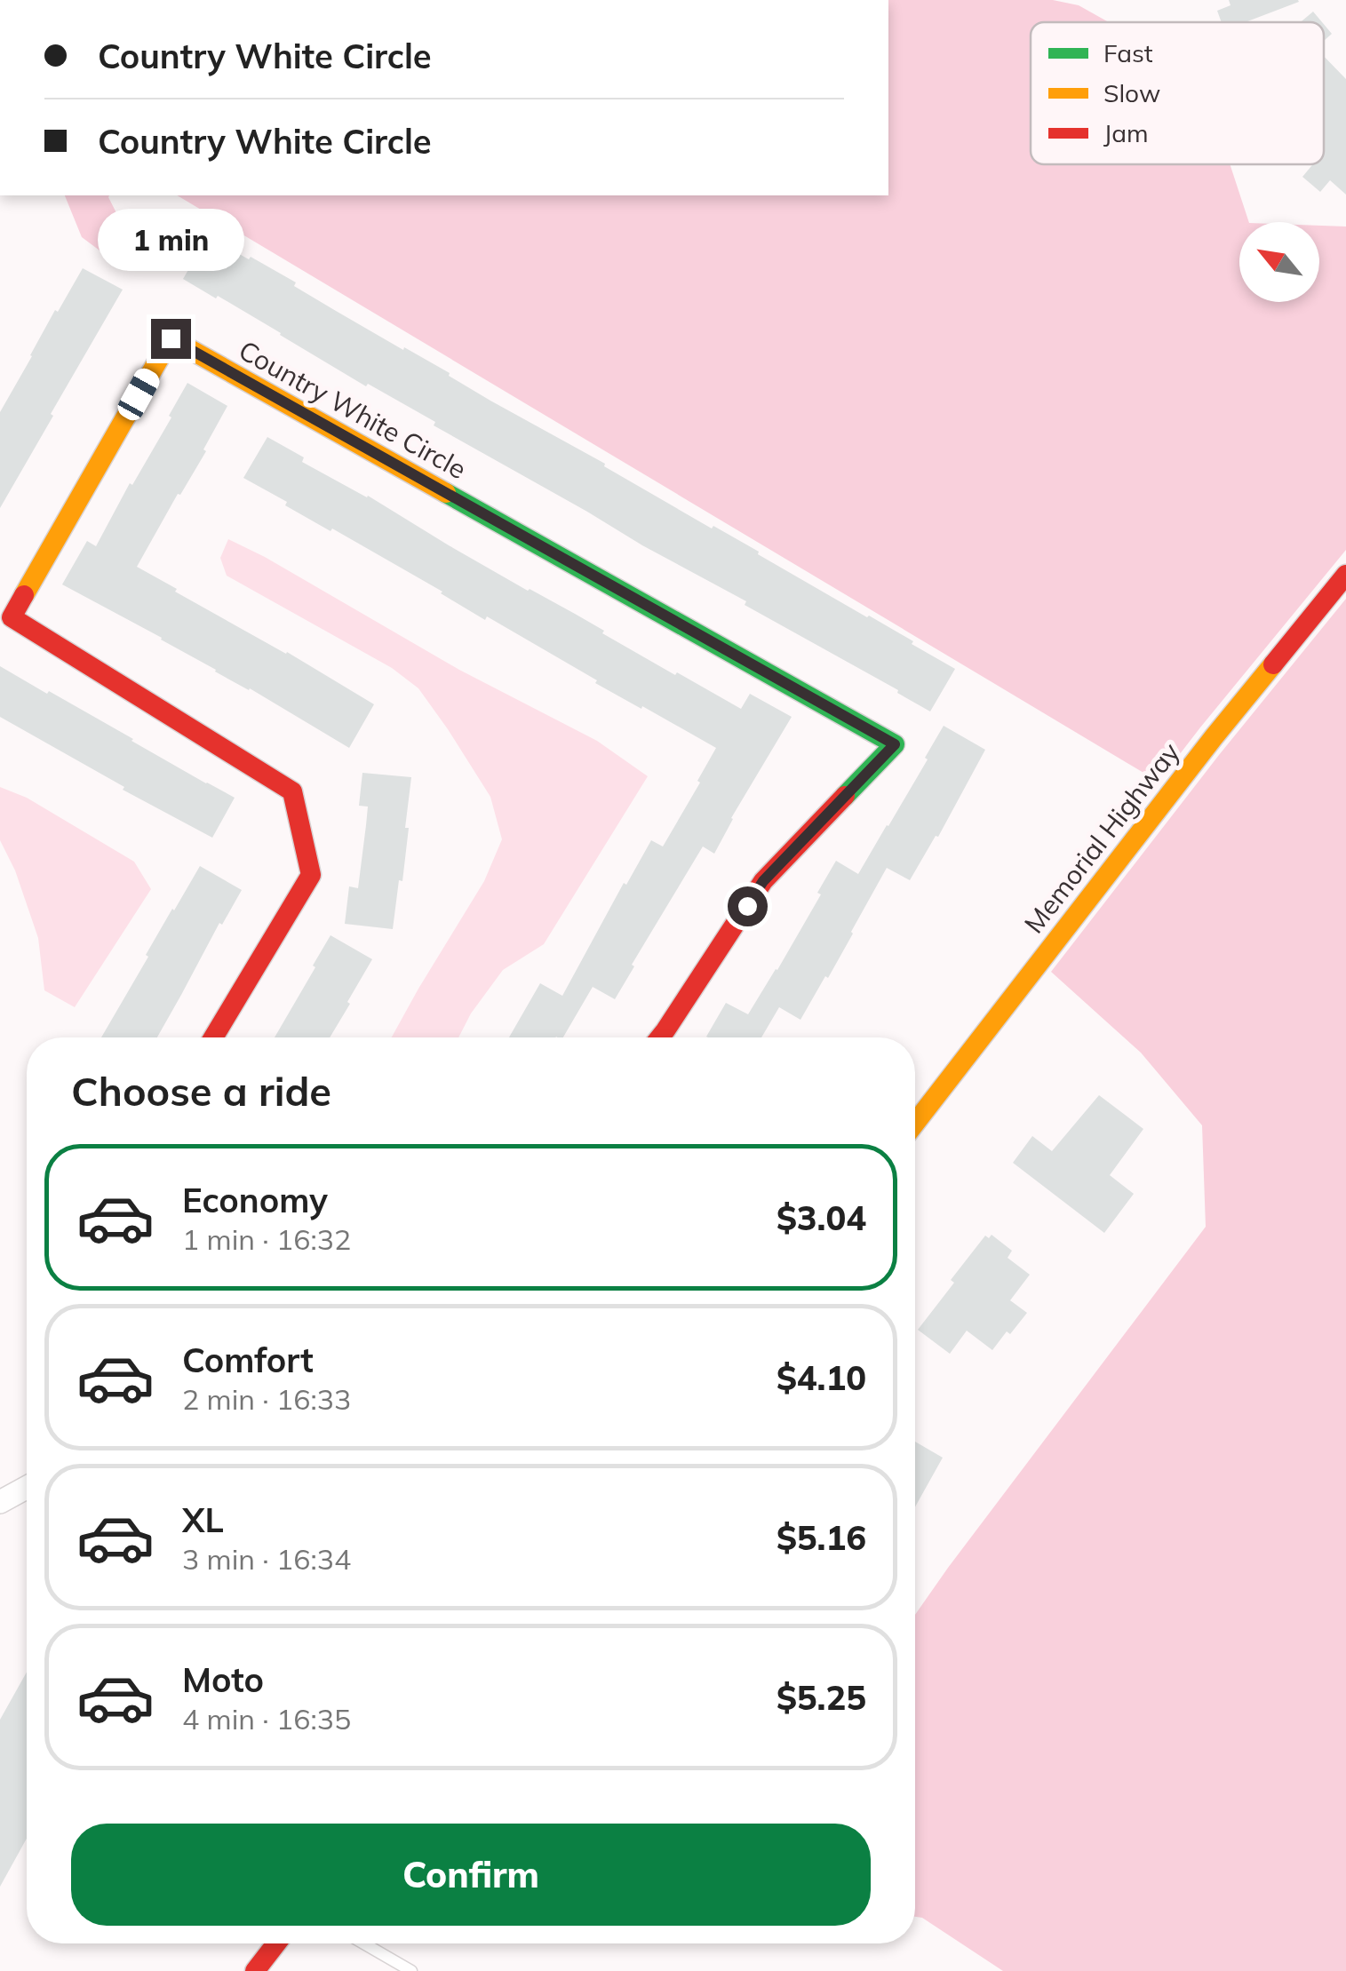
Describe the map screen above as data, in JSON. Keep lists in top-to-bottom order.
{
  "streets": {
    "street": ["Country White Circle", "Memorial Highway"]
  },
  "legend": ["Fast", "Slow", "Jam"],
  "north": "top left",
  "page": {
    "banner": ["Country White Circle", "Country White Circle"],
    "bubble": "1 min",
    "heading": "Choose a ride",
    "list": [
      {
        "name": "Economy",
        "note": "1 min · 16:32",
        "value": "$3.04"
      },
      {
        "name": "Comfort",
        "note": "2 min · 16:33",
        "value": "$4.10"
      },
      {
        "name": "XL",
        "note": "3 min · 16:34",
        "value": "$5.16"
      },
      {
        "name": "Moto",
        "note": "4 min · 16:35",
        "value": "$5.25"
      }
    ],
    "buttons": "Confirm"
  }
}
